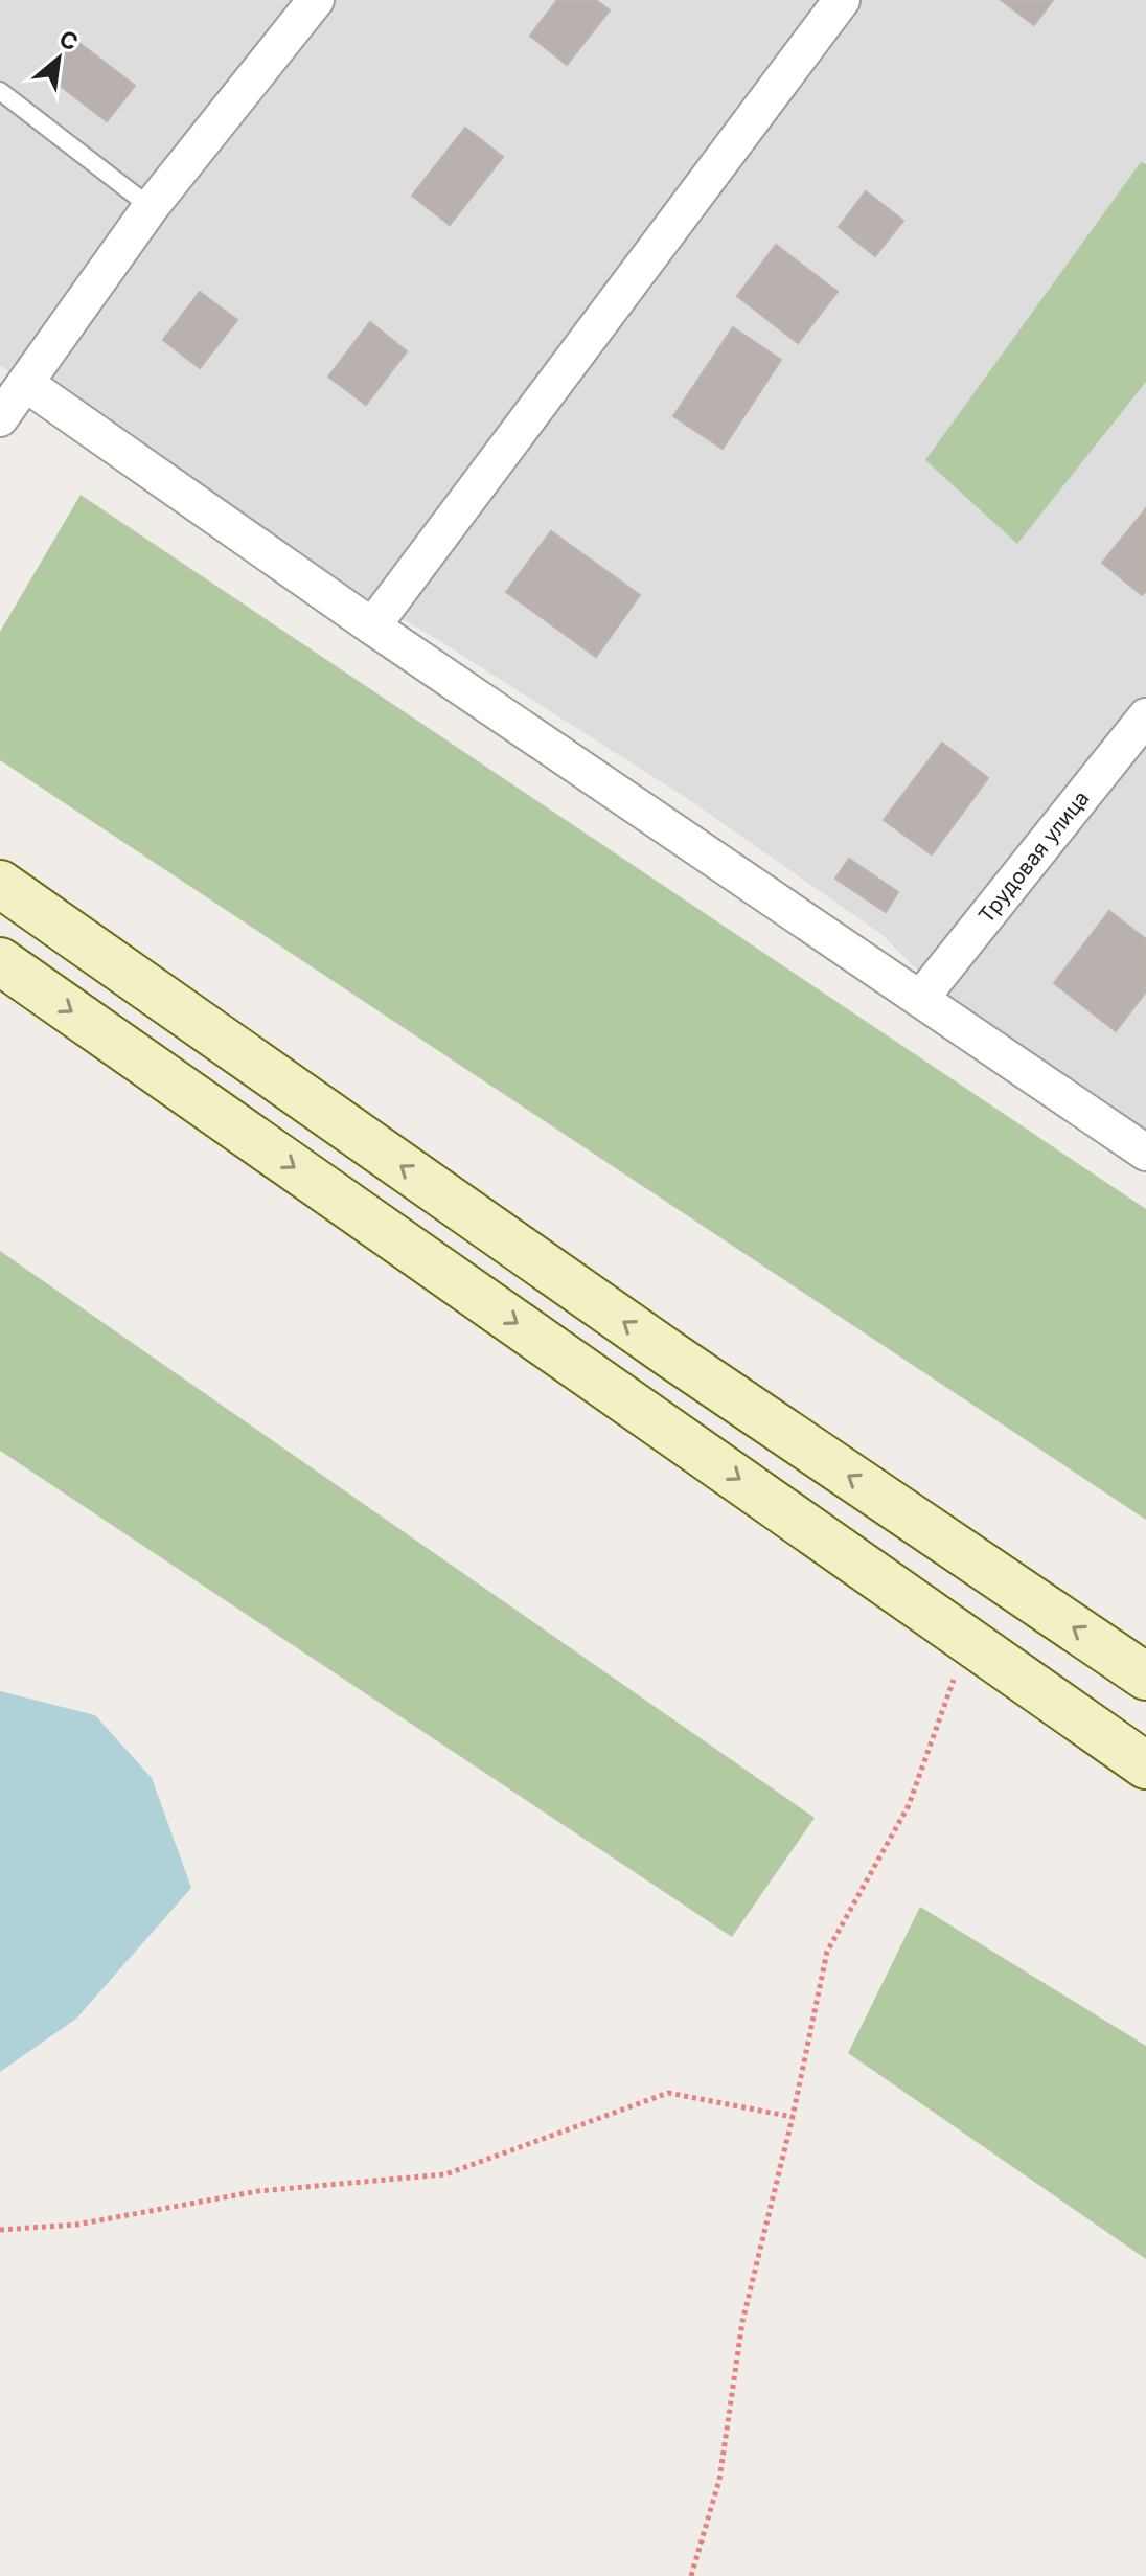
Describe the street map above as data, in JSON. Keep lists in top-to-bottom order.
{
  "streets": {
    "street": ["Трудовая улица"]
  },
  "north": "top right"
}
